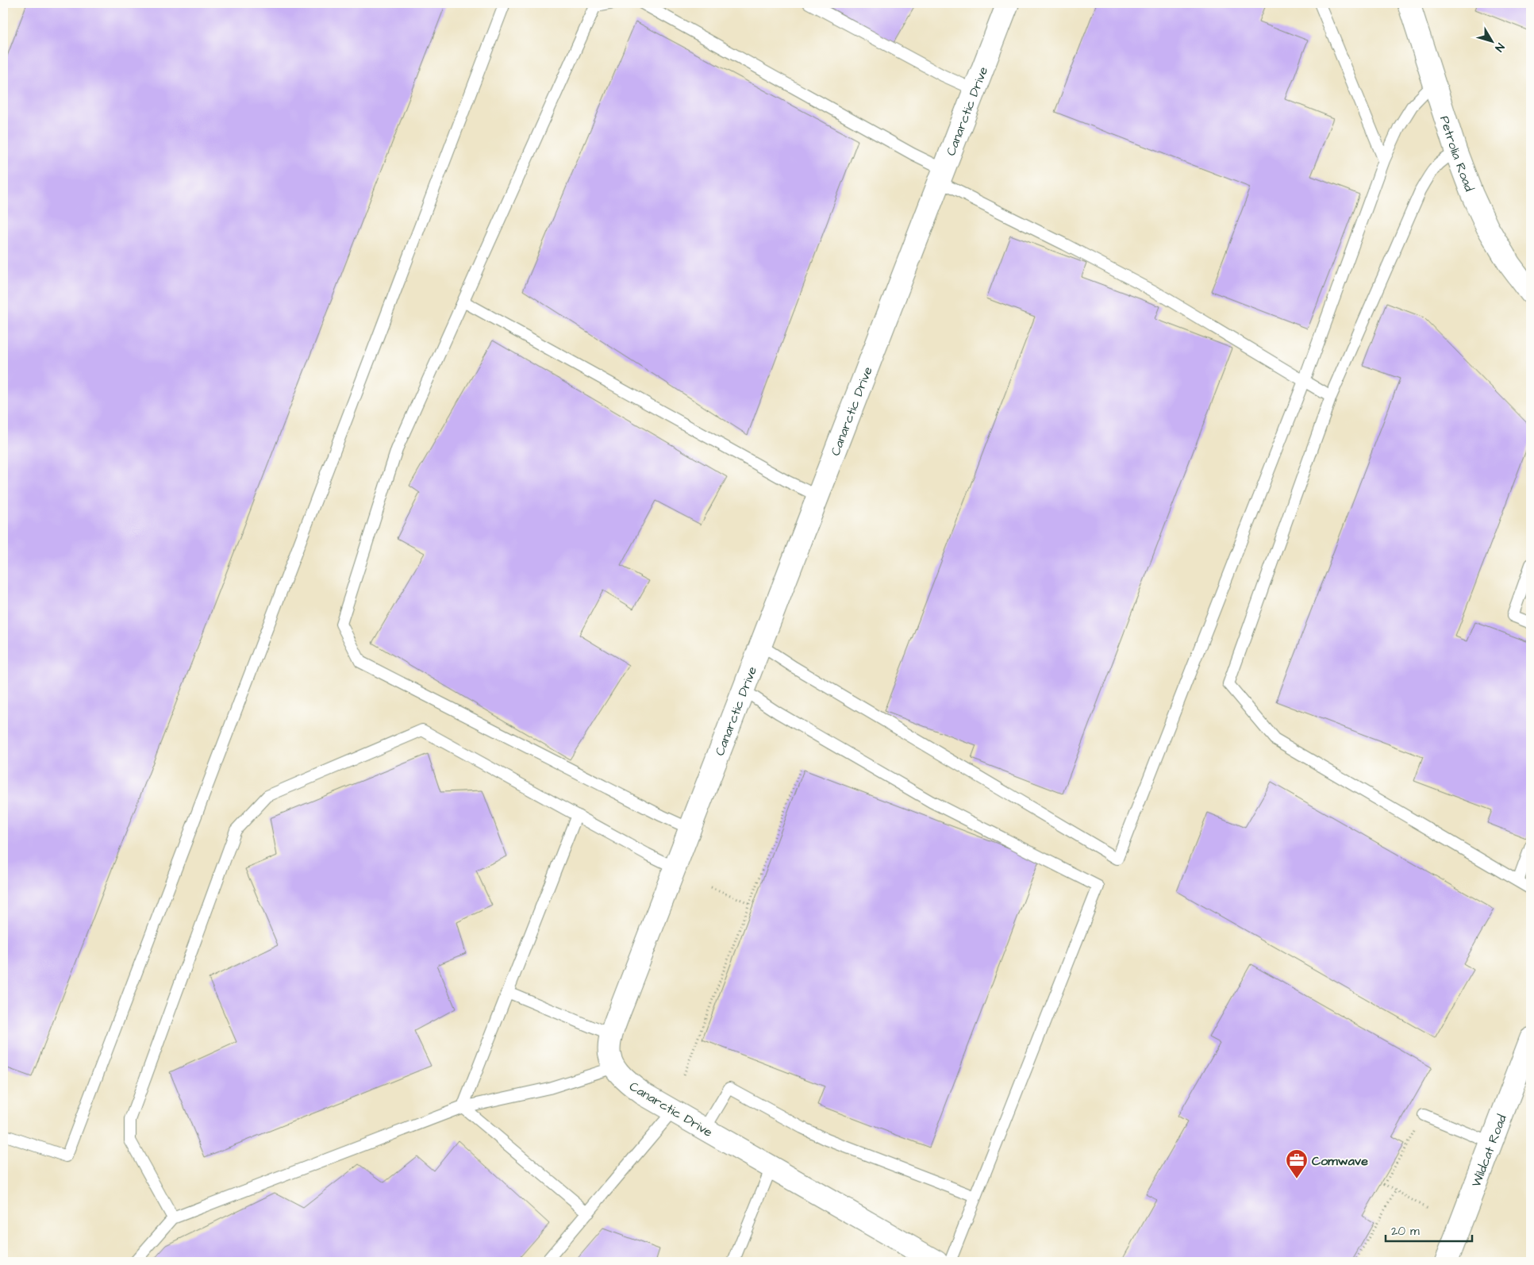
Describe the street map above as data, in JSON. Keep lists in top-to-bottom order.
{
  "streets": {
    "street": ["Canarctic Drive", "Petrolia Road", "Wildcat Road"]
  },
  "places": {
    "office": ["Comwave"]
  },
  "scale_bar": "20 m",
  "north": "bottom right"
}
